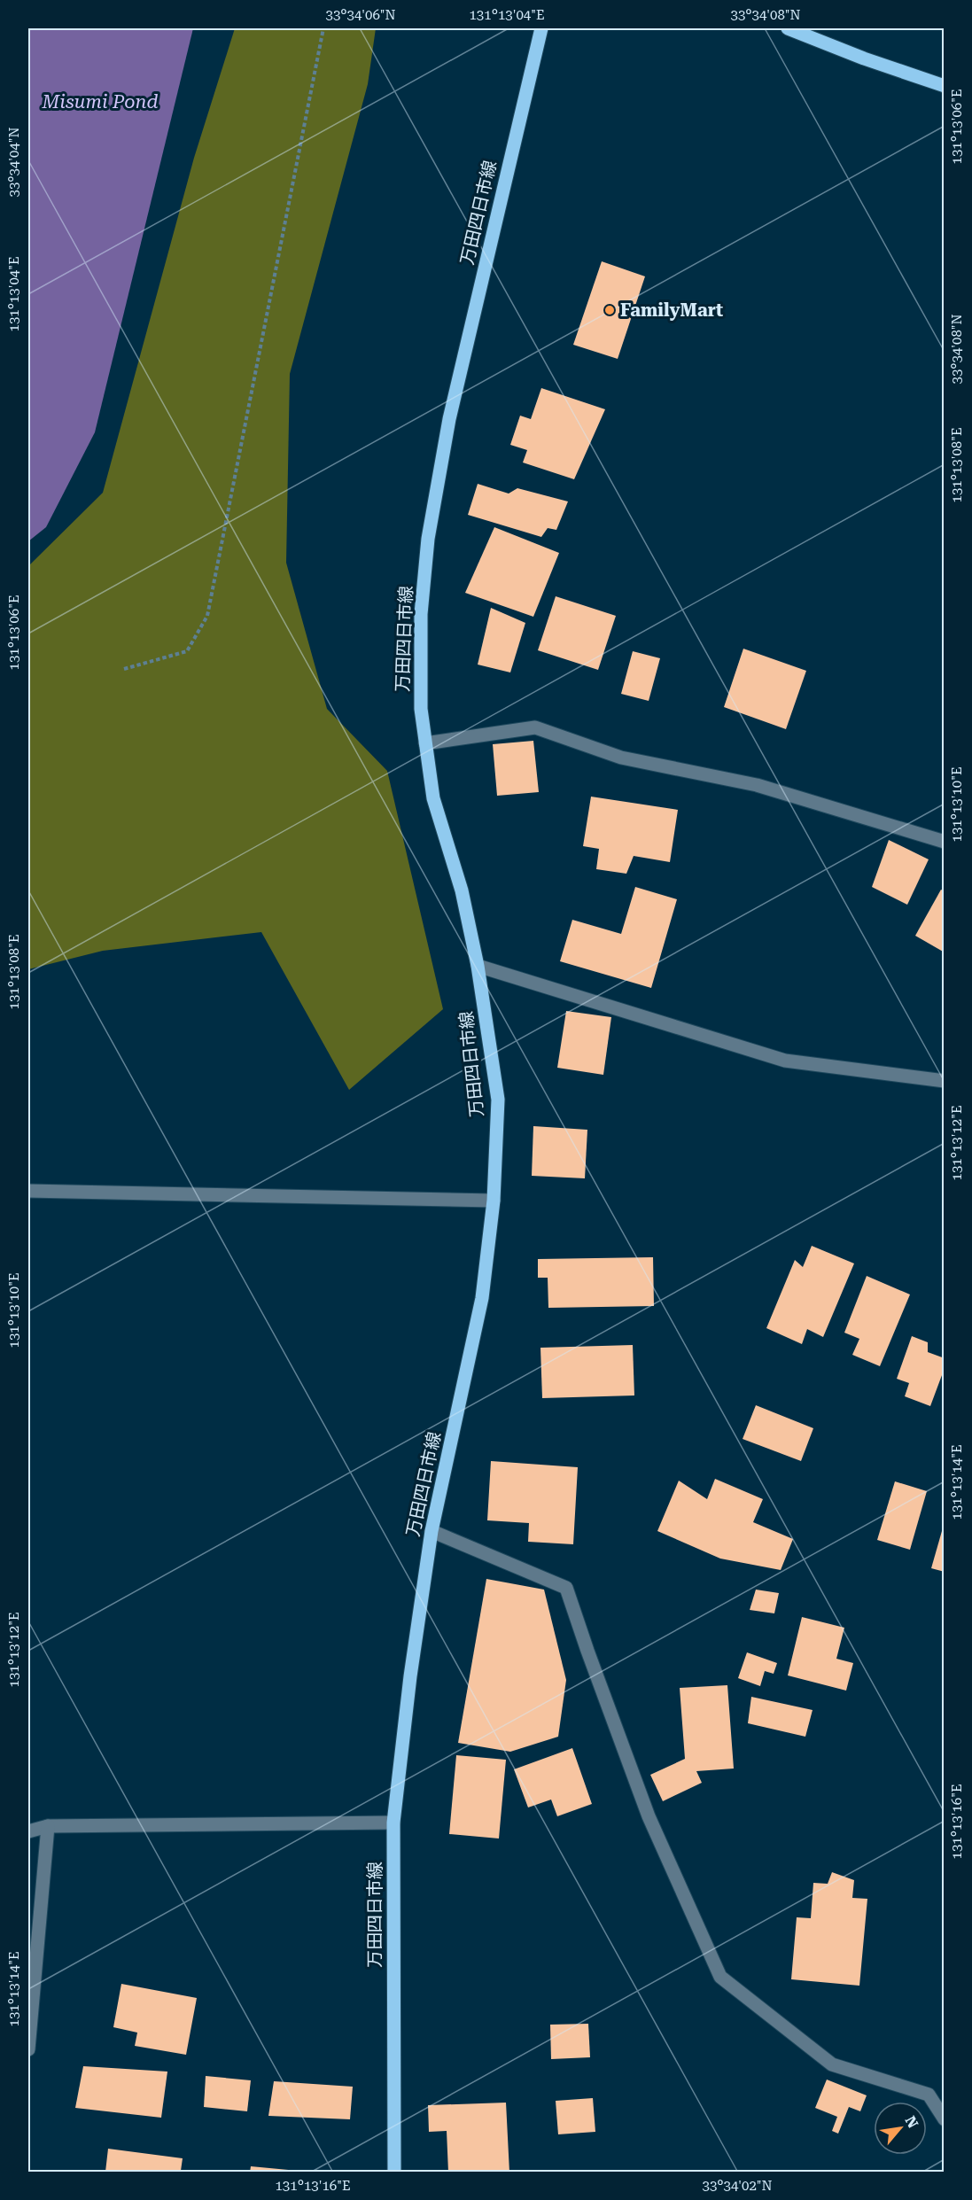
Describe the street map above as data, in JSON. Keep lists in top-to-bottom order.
{
  "streets": {
    "main road": ["万田四日市線"]
  },
  "water": ["Misumi Pond"],
  "places": ["FamilyMart"],
  "north": "top right",
  "coordinates": [
    "33°34'06\"N",
    "131°13'04\"E",
    "33°34'08\"N",
    "131°13'06\"E",
    "33°34'04\"N",
    "131°13'08\"E",
    "131°13'10\"E",
    "131°13'12\"E",
    "131°13'14\"E",
    "131°13'16\"E",
    "33°34'02\"N"
  ]
}
